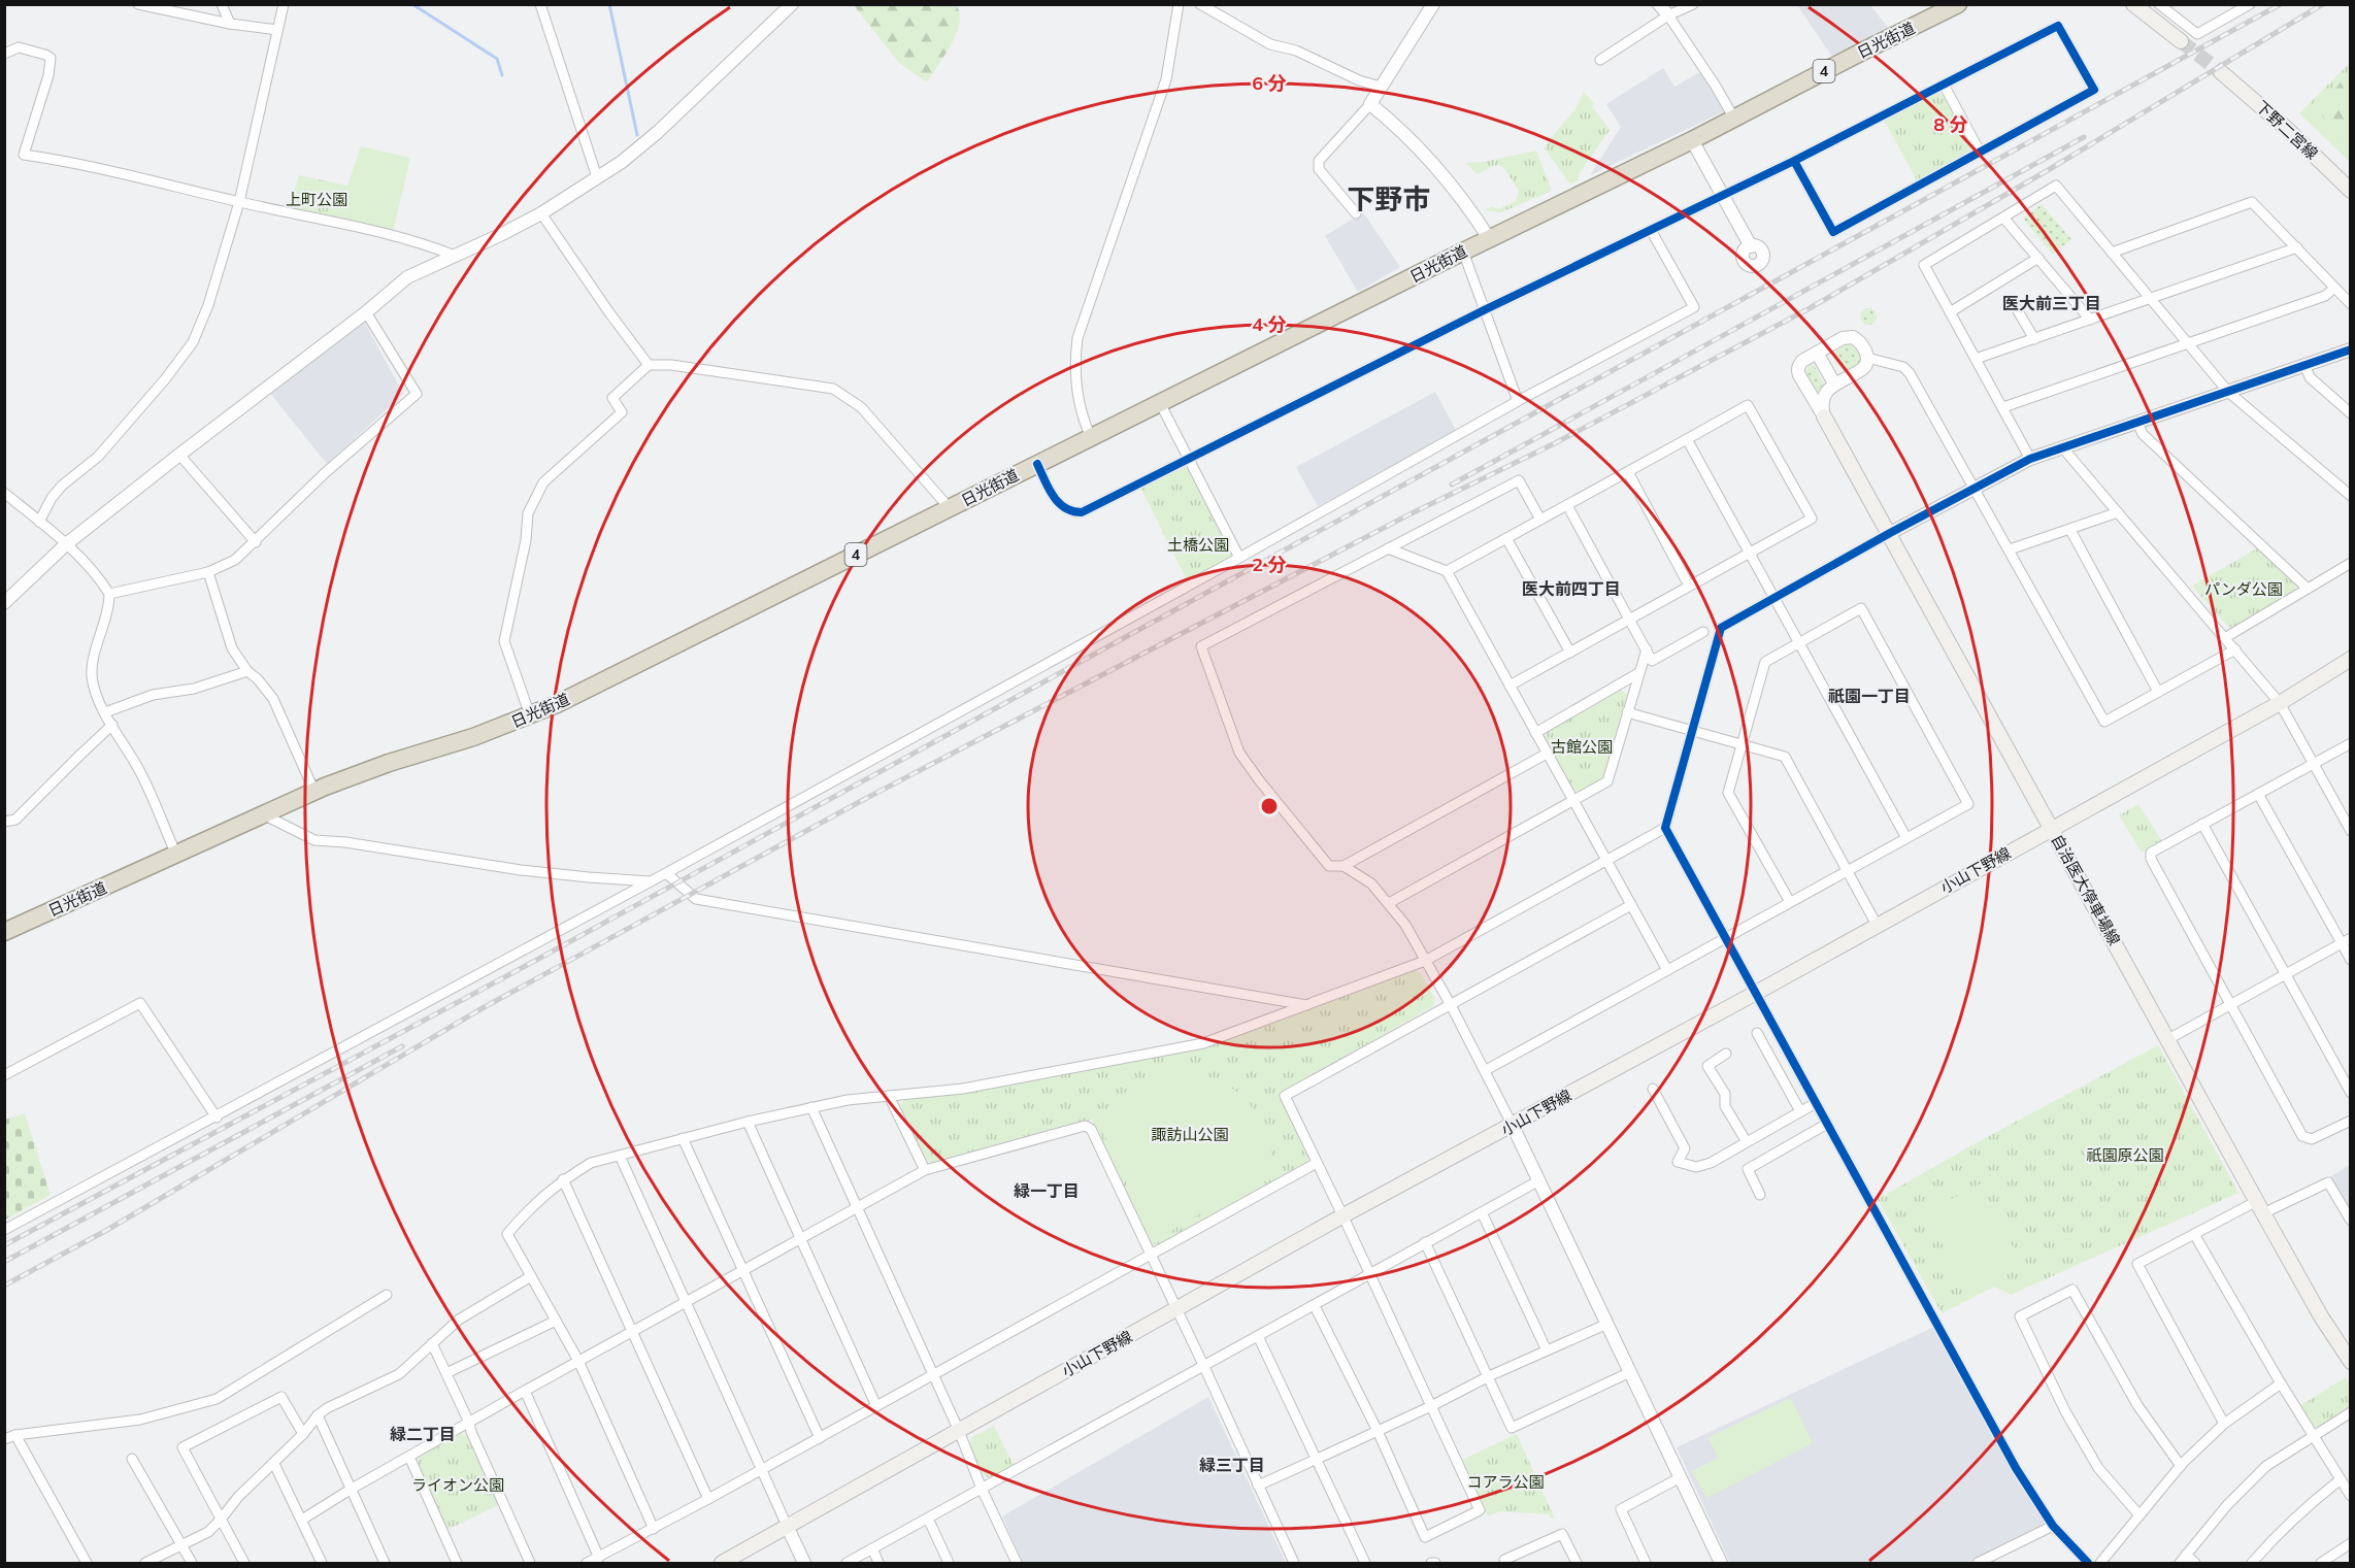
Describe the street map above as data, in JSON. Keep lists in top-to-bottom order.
{
  "streets": {
    "highway": ["日光街道", "4"],
    "main road": ["下野二宮線", "小山下野線", "自治医大停車場線"]
  },
  "crossings": [
    ["小山下野線", "自治医大停車場線"]
  ],
  "districts": [
    "下野市",
    "医大前三丁目",
    "医大前四丁目",
    "祇園一丁目",
    "緑一丁目",
    "緑二丁目",
    "緑三丁目"
  ],
  "parks": [
    "上町公園",
    "土橋公園",
    "パンダ公園",
    "古館公園",
    "諏訪山公園",
    "祇園原公園",
    "コアラ公園",
    "ライオン公園"
  ],
  "rings": [
    "6 分",
    "8 分",
    "4 分",
    "2 分"
  ]
}
